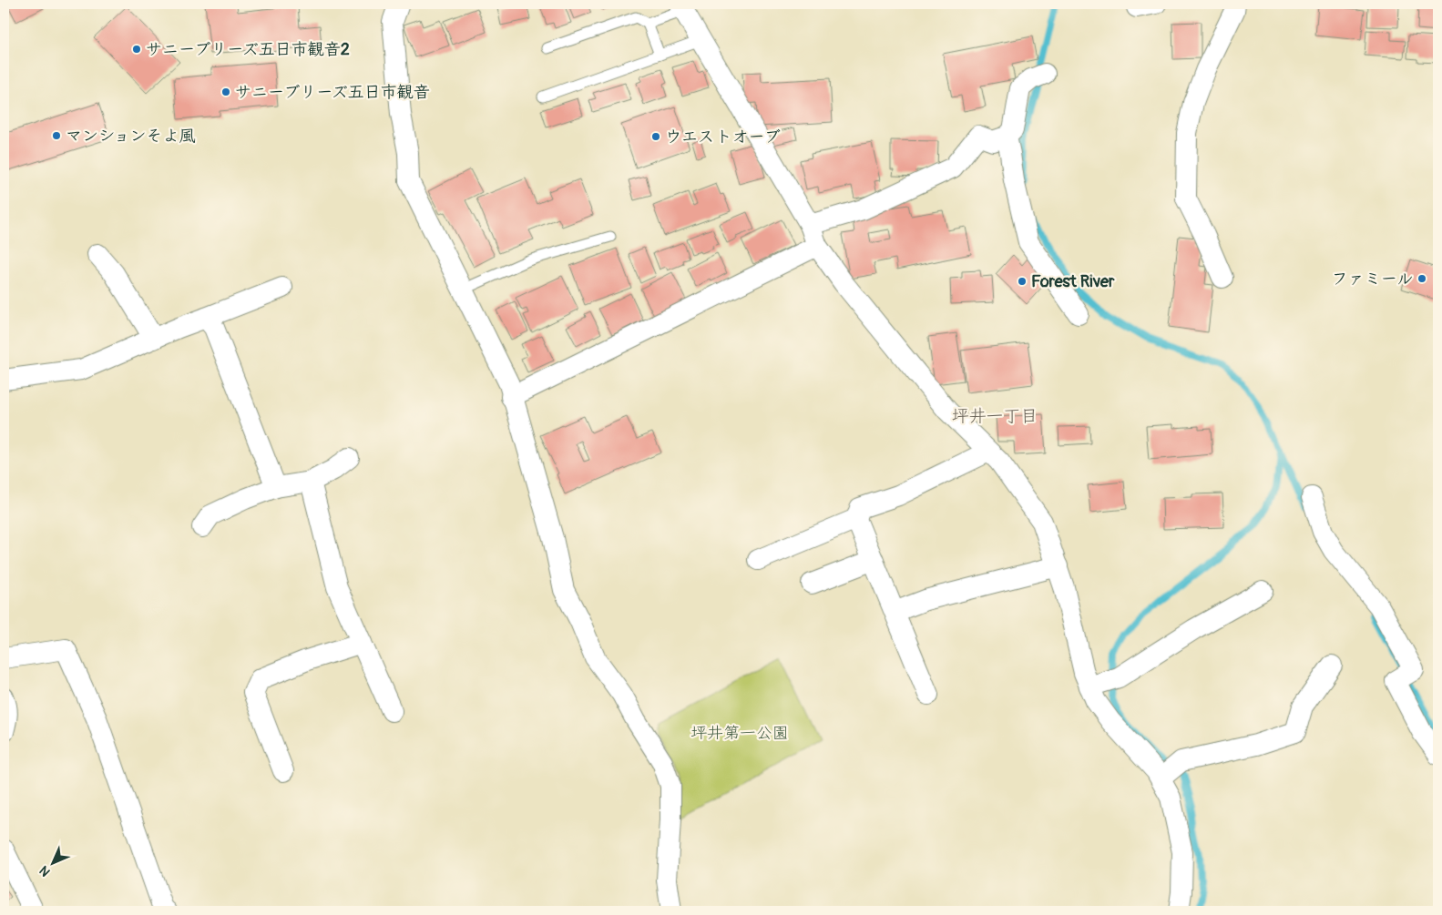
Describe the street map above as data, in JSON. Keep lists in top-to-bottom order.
{
  "districts": ["坪井一丁目"],
  "parks": ["坪井第一公園"],
  "places": [
    "サニーブリーズ五日市観音2",
    "サニーブリーズ五日市観音",
    "マンションそよ風",
    "ウエストオーブ",
    "ファミール",
    "Forest River"
  ],
  "north": "bottom left"
}
